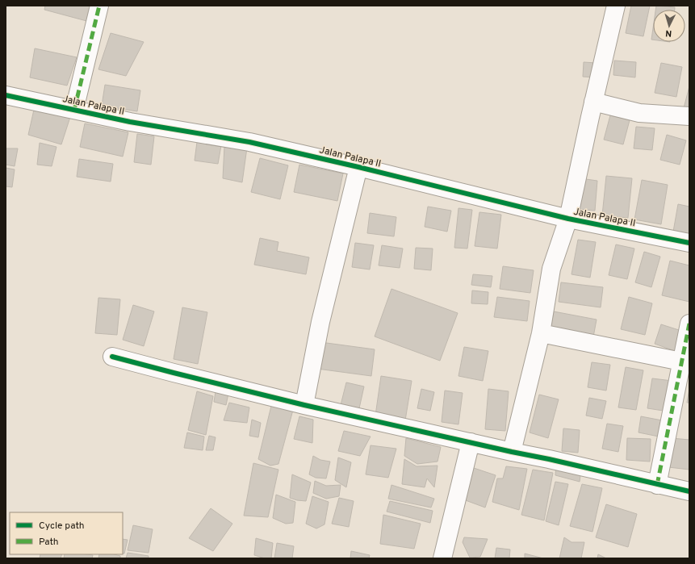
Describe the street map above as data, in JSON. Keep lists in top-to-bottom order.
{
  "streets": {
    "street": ["Jalan Palapa II"]
  },
  "legend": ["Cycle path", "Path"],
  "north": "bottom"
}
